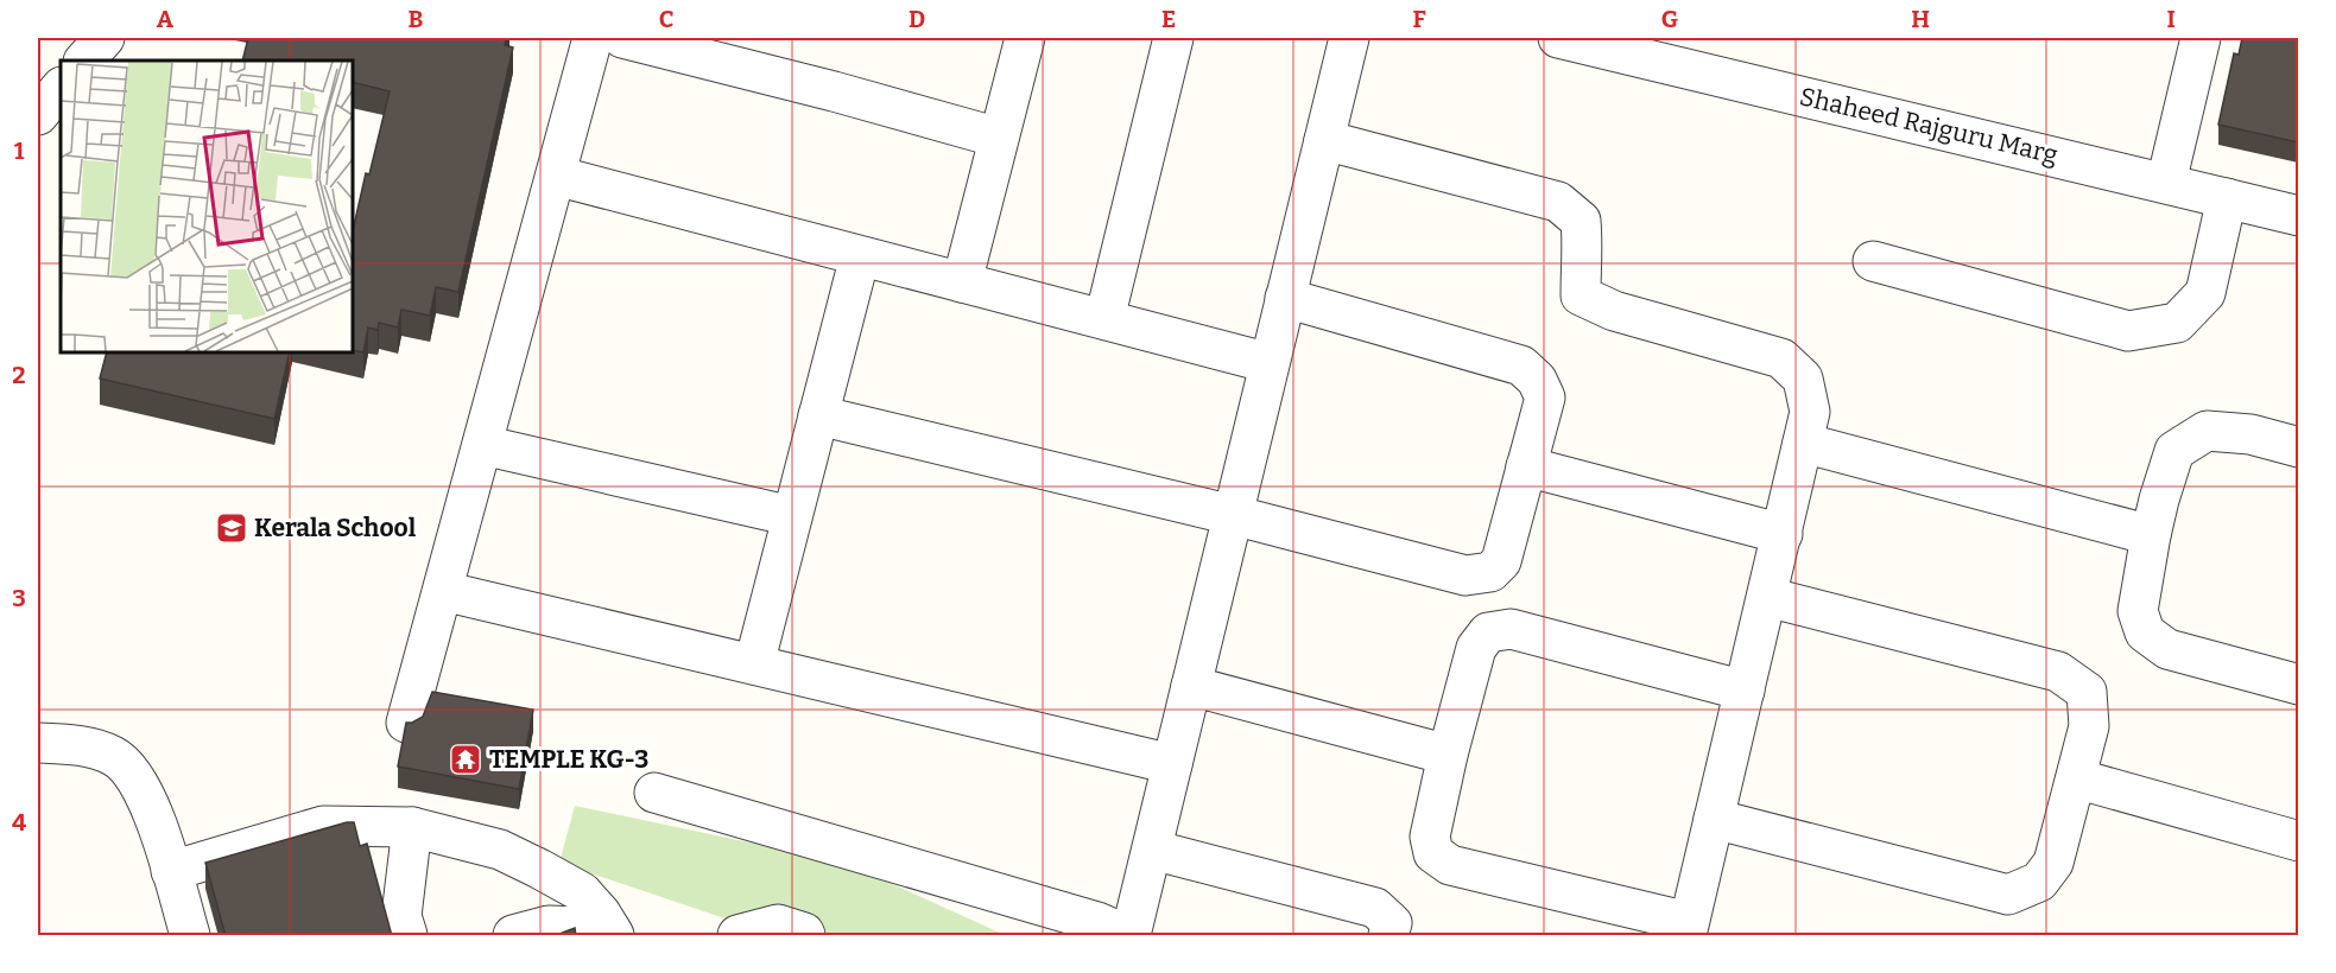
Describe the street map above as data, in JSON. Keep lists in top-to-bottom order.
{
  "streets": {
    "street": ["Shaheed Rajguru Marg"]
  },
  "places": {
    "school or university": ["Kerala School"],
    "temple": ["TEMPLE KG-3"]
  },
  "grid": {
    "columns": [
      "A",
      "B",
      "C",
      "D",
      "E",
      "F",
      "G",
      "H",
      "I"
    ],
    "rows": [
      "1",
      "2",
      "3",
      "4"
    ]
  }
}
